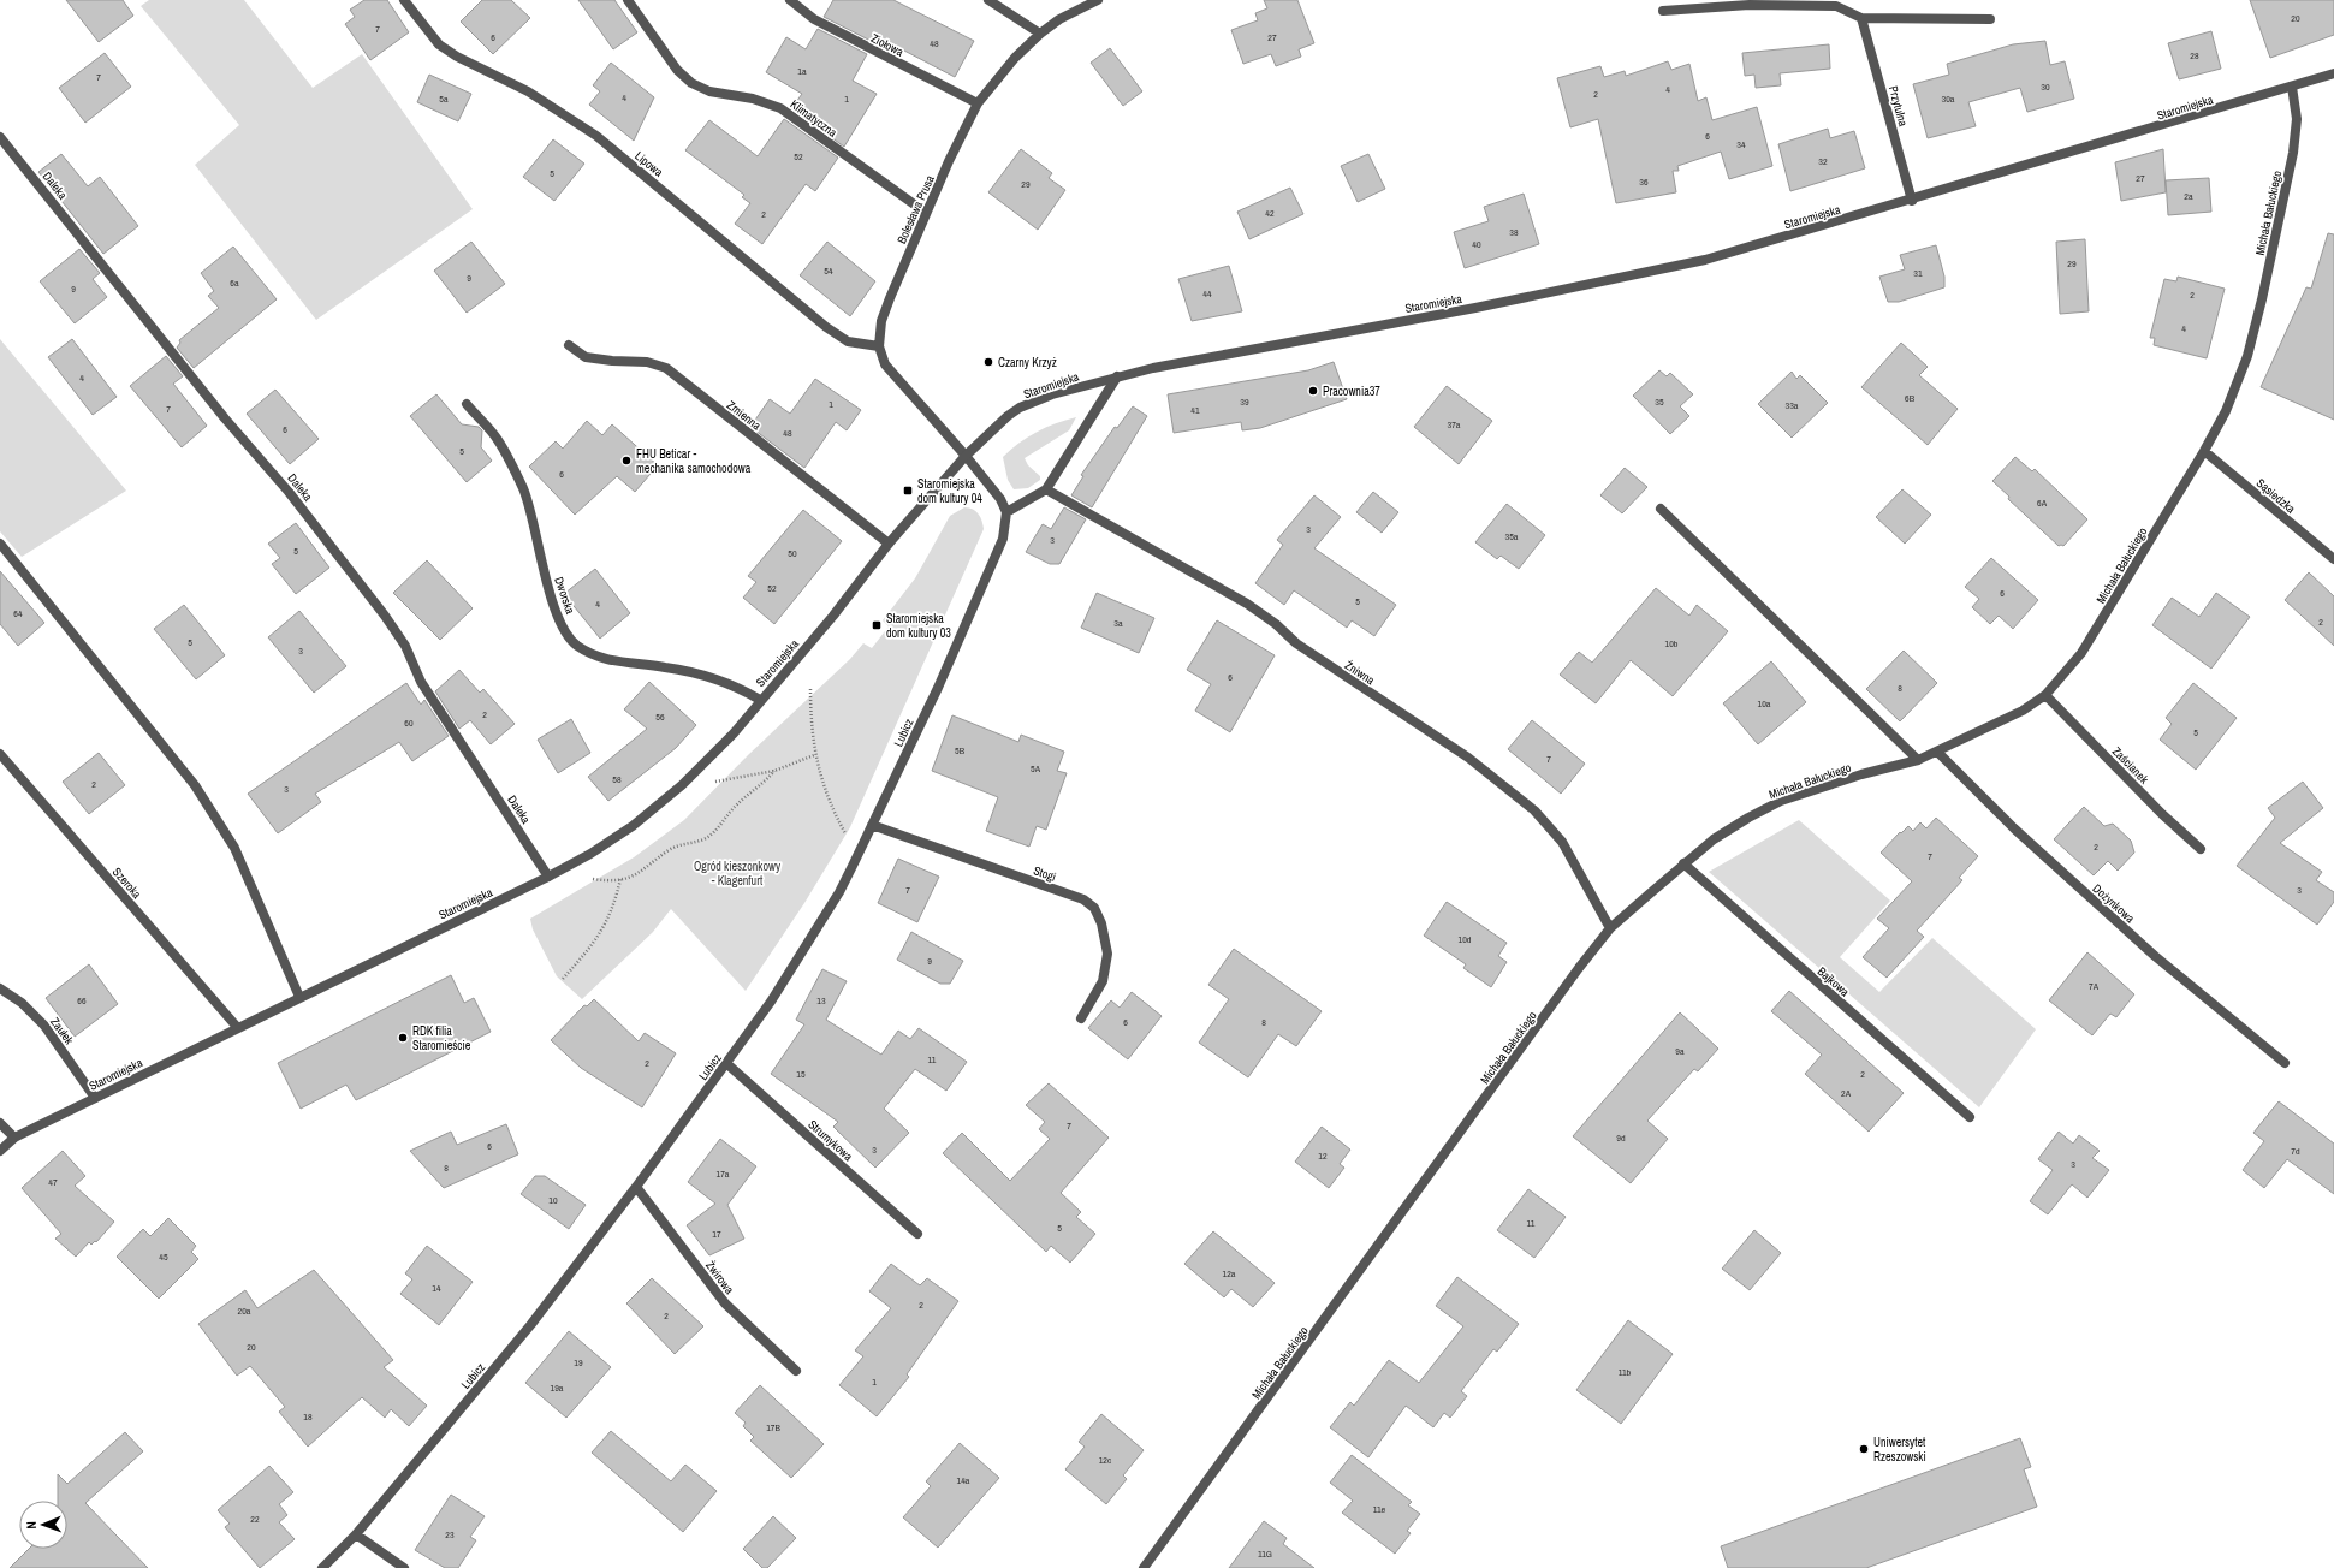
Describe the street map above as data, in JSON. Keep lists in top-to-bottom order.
{
  "streets": {
    "street": [
      "Ziołowa",
      "Przytulna",
      "Staromiejska",
      "Klimatyczna",
      "Lipowa",
      "Daleka",
      "Bolesława Prusa",
      "Michała Bałuckiego",
      "Zmienna",
      "Sąsiedzka",
      "Dworska",
      "Żniwna",
      "Lubicz",
      "Zaścianek",
      "Stogi",
      "Szeroka",
      "Dożynkowa",
      "Bajkowa",
      "Zaułek",
      "Strumykowa",
      "Żwirowa"
    ]
  },
  "crossings": [
    ["Ziołowa", "Bolesława Prusa"],
    ["Przytulna", "Staromiejska"],
    ["Staromiejska", "Daleka"],
    ["Staromiejska", "Bolesława Prusa"],
    ["Staromiejska", "Michała Bałuckiego"],
    ["Staromiejska", "Zmienna"],
    ["Staromiejska", "Dworska"],
    ["Staromiejska", "Szeroka"],
    ["Staromiejska", "Zaułek"],
    ["Klimatyczna", "Bolesława Prusa"],
    ["Lipowa", "Bolesława Prusa"],
    ["Michała Bałuckiego", "Sąsiedzka"],
    ["Michała Bałuckiego", "Żniwna"],
    ["Michała Bałuckiego", "Zaścianek"],
    ["Michała Bałuckiego", "Dożynkowa"],
    ["Michała Bałuckiego", "Bajkowa"],
    ["Lubicz", "Stogi"],
    ["Lubicz", "Strumykowa"],
    ["Lubicz", "Żwirowa"]
  ],
  "parks": ["Ogród kieszonkowy - Klagenfurt"],
  "places": {
    "other": [
      "Czarny Krzyż",
      "Pracownia37",
      "FHU Beticar - mechanika samochodowa",
      "RDK filia Staromieście",
      "Uniwersytet Rzeszowski"
    ],
    "transit": ["Staromiejska dom kultury 04", "Staromiejska dom kultury 03"]
  },
  "house_numbers": [
    "20",
    "7",
    "6",
    "27",
    "48",
    "28",
    "1a",
    "7",
    "30",
    "4",
    "2",
    "4",
    "5a",
    "1",
    "30a",
    "6",
    "34",
    "52",
    "32",
    "5",
    "27",
    "36",
    "29",
    "2a",
    "42",
    "2",
    "38",
    "40",
    "29",
    "54",
    "31",
    "9",
    "6a",
    "9",
    "44",
    "2",
    "4",
    "4",
    "6B",
    "39",
    "35",
    "1",
    "33a",
    "7",
    "41",
    "37a",
    "6",
    "48",
    "5",
    "6",
    "6A",
    "3",
    "35a",
    "3",
    "5",
    "50",
    "52",
    "6",
    "5",
    "4",
    "64",
    "2",
    "3a",
    "5",
    "10b",
    "3",
    "6",
    "8",
    "10a",
    "2",
    "56",
    "60",
    "5",
    "5B",
    "7",
    "5A",
    "58",
    "2",
    "3",
    "2",
    "7",
    "7",
    "3",
    "10d",
    "9",
    "7A",
    "66",
    "13",
    "6",
    "8",
    "9a",
    "11",
    "2",
    "15",
    "2",
    "2A",
    "7",
    "9d",
    "6",
    "3",
    "7d",
    "12",
    "3",
    "8",
    "17a",
    "47",
    "10",
    "11",
    "5",
    "17",
    "45",
    "12a",
    "14",
    "2",
    "20a",
    "2",
    "20",
    "19",
    "11b",
    "1",
    "19a",
    "18",
    "17B",
    "12c",
    "14a",
    "11e",
    "22",
    "23",
    "11G"
  ],
  "north": "left"
}
